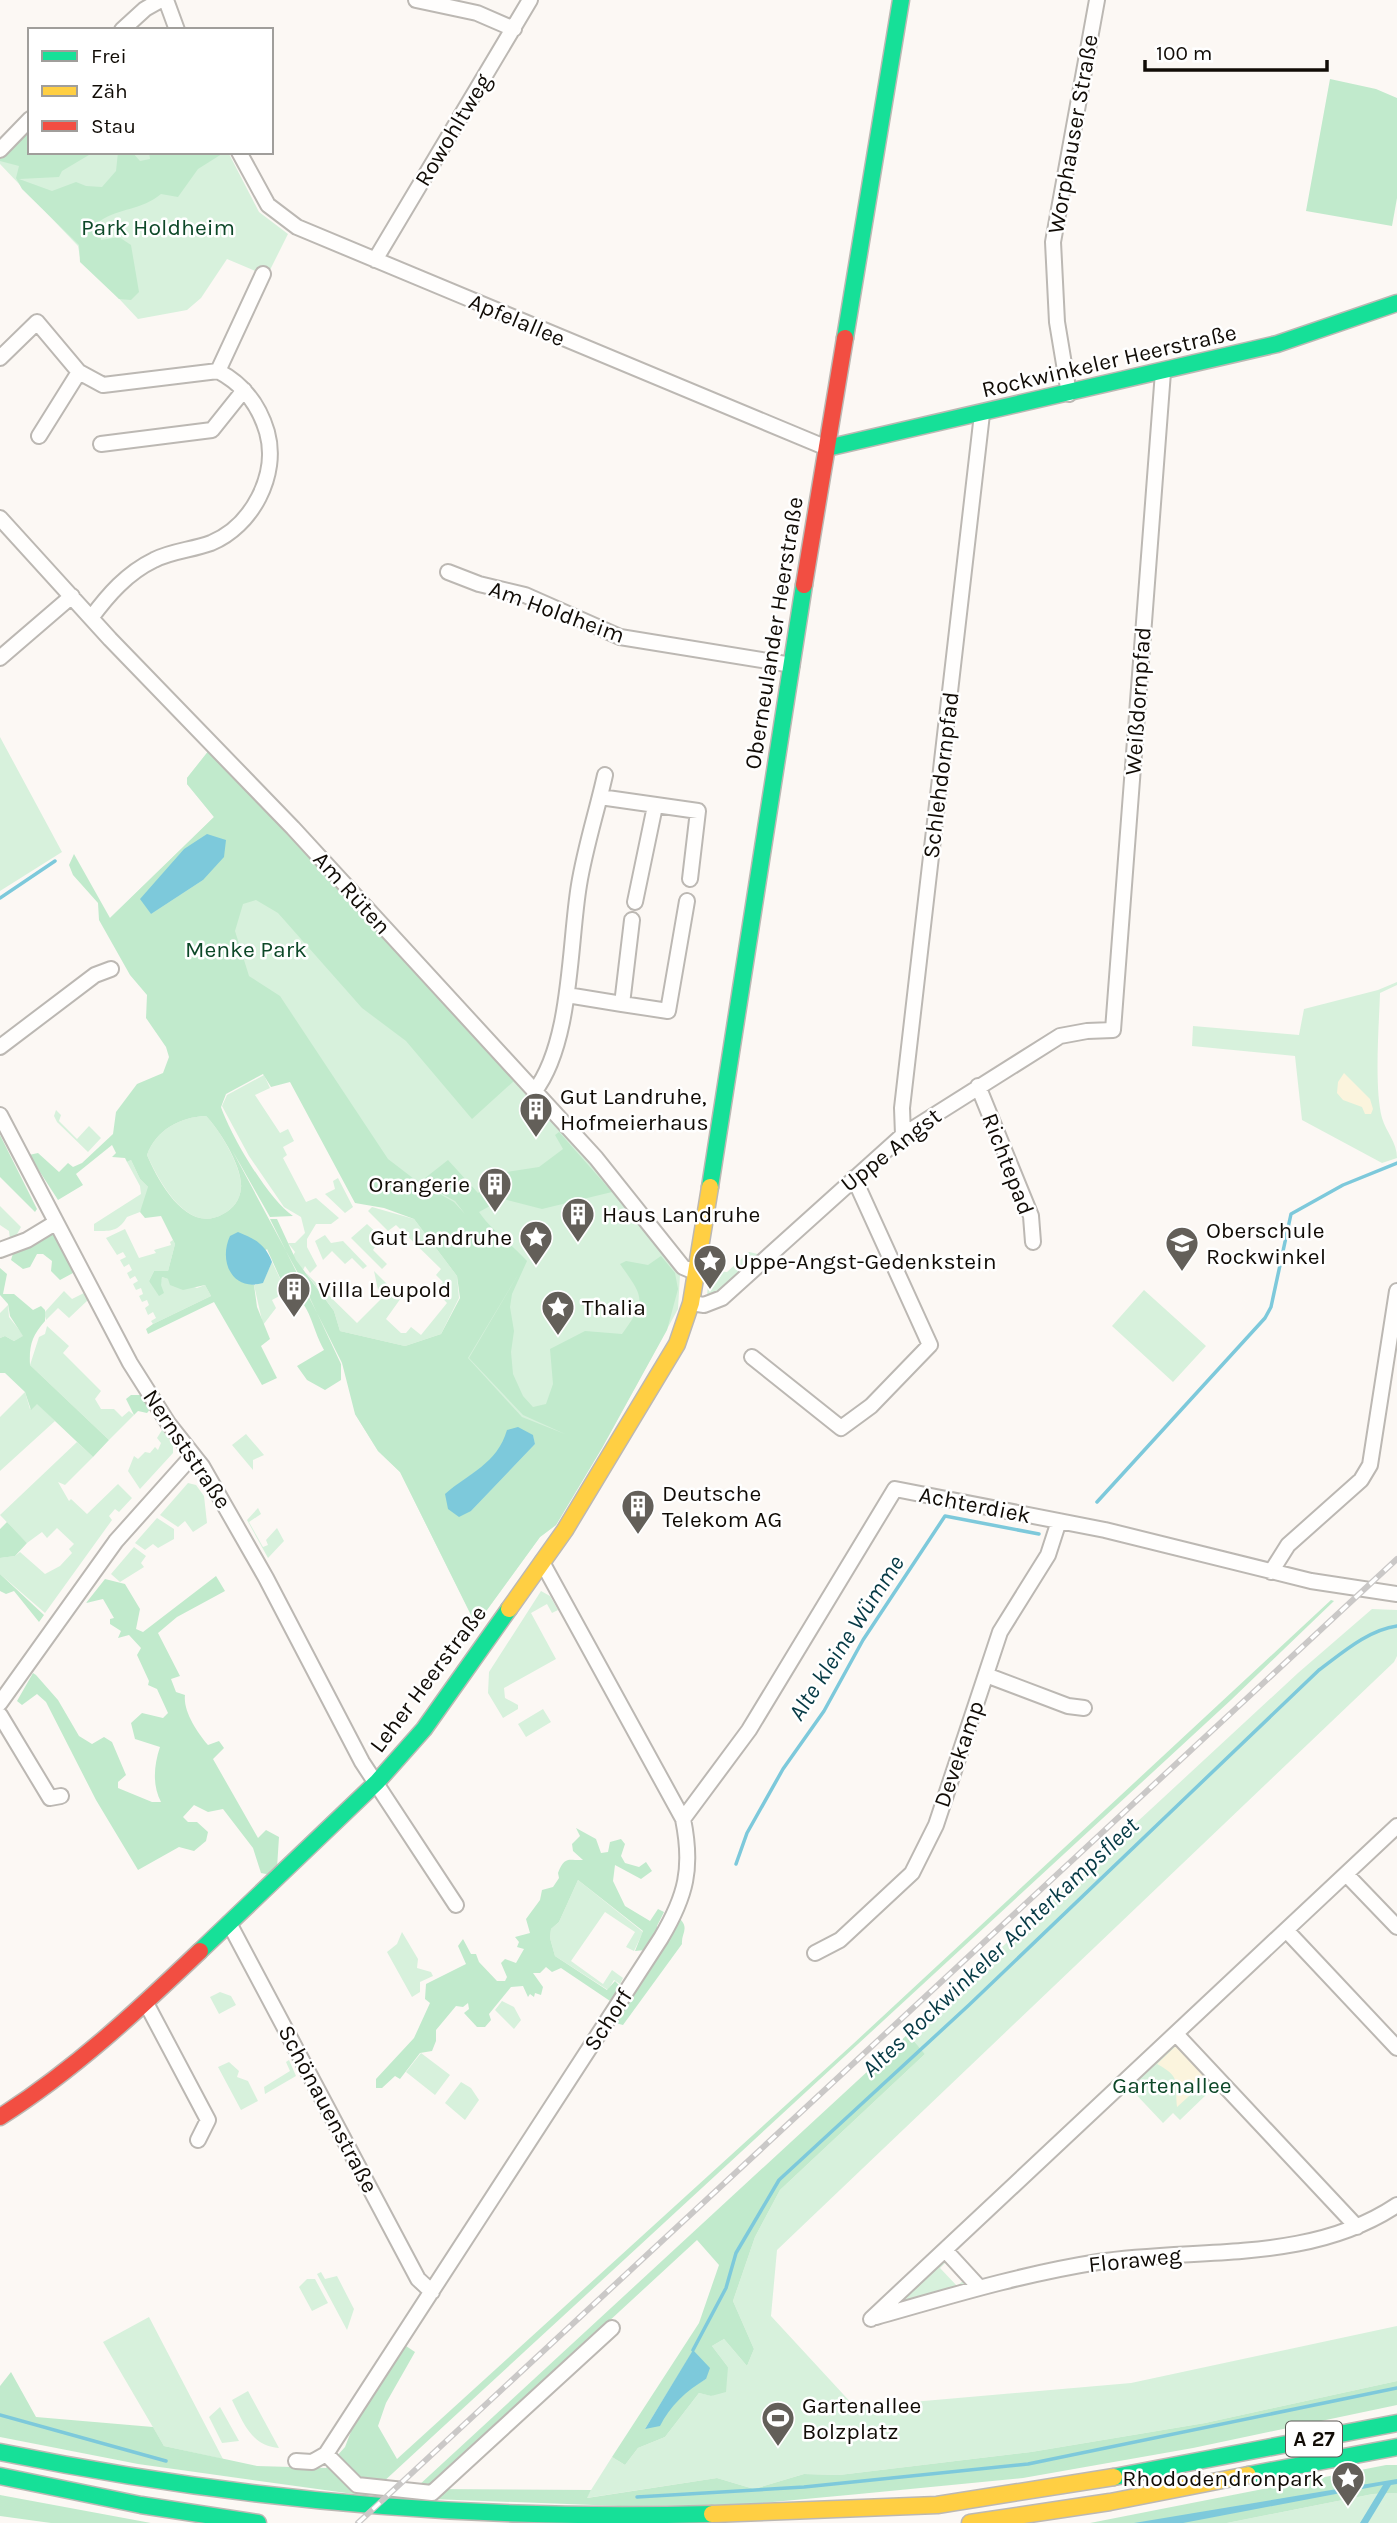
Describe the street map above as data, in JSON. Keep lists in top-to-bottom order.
{
  "streets": {
    "main road": [
      "Rockwinkeler Heerstraße",
      "Oberneulander Heerstraße",
      "Leher Heerstraße",
      "A 27"
    ],
    "street": [
      "Rowohltweg",
      "Worphauser Straße",
      "Apfelallee",
      "Am Holdheim",
      "Weißdornpfad",
      "Schlehdornpfad",
      "Am Rüten",
      "Uppe Angst",
      "Richtepad",
      "Nernststraße",
      "Achterdiek",
      "Devekamp",
      "Schorf",
      "Schönauenstraße",
      "Floraweg"
    ]
  },
  "crossings": [
    ["Rowohltweg", "Apfelallee"],
    ["Worphauser Straße", "Rockwinkeler Heerstraße"],
    ["Apfelallee", "Rockwinkeler Heerstraße"],
    ["Apfelallee", "Oberneulander Heerstraße"],
    ["Rockwinkeler Heerstraße", "Oberneulander Heerstraße"],
    ["Rockwinkeler Heerstraße", "Weißdornpfad"],
    ["Rockwinkeler Heerstraße", "Schlehdornpfad"],
    ["Am Holdheim", "Oberneulander Heerstraße"],
    ["Oberneulander Heerstraße", "Am Rüten"],
    ["Oberneulander Heerstraße", "Leher Heerstraße"],
    ["Weißdornpfad", "Uppe Angst"],
    ["Schlehdornpfad", "Uppe Angst"],
    ["Am Rüten", "Leher Heerstraße"],
    ["Uppe Angst", "Richtepad"],
    ["Uppe Angst", "Leher Heerstraße"],
    ["Nernststraße", "Leher Heerstraße"],
    ["Achterdiek", "Devekamp"],
    ["Achterdiek", "Schorf"],
    ["Leher Heerstraße", "Schorf"],
    ["Leher Heerstraße", "Schönauenstraße"],
    ["Schorf", "Schönauenstraße"]
  ],
  "water": ["Alte kleine Wümme", "Altes Rockwinkeler Achterkampsfleet"],
  "parks": ["Park Holdheim", "Menke Park", "Gartenallee"],
  "places": {
    "building": [
      "Gut Landruhe, Hofmeierhaus",
      "Orangerie",
      "Haus Landruhe",
      "Villa Leupold",
      "Deutsche Telekom AG"
    ],
    "place": [
      "Gut Landruhe",
      "Uppe-Angst-Gedenkstein",
      "Thalia",
      "Rhododendronpark"
    ],
    "school or university": ["Oberschule Rockwinkel"],
    "sports": ["Gartenallee Bolzplatz"]
  },
  "legend": ["Frei", "Zäh", "Stau"],
  "scale_bar": "100 m"
}
